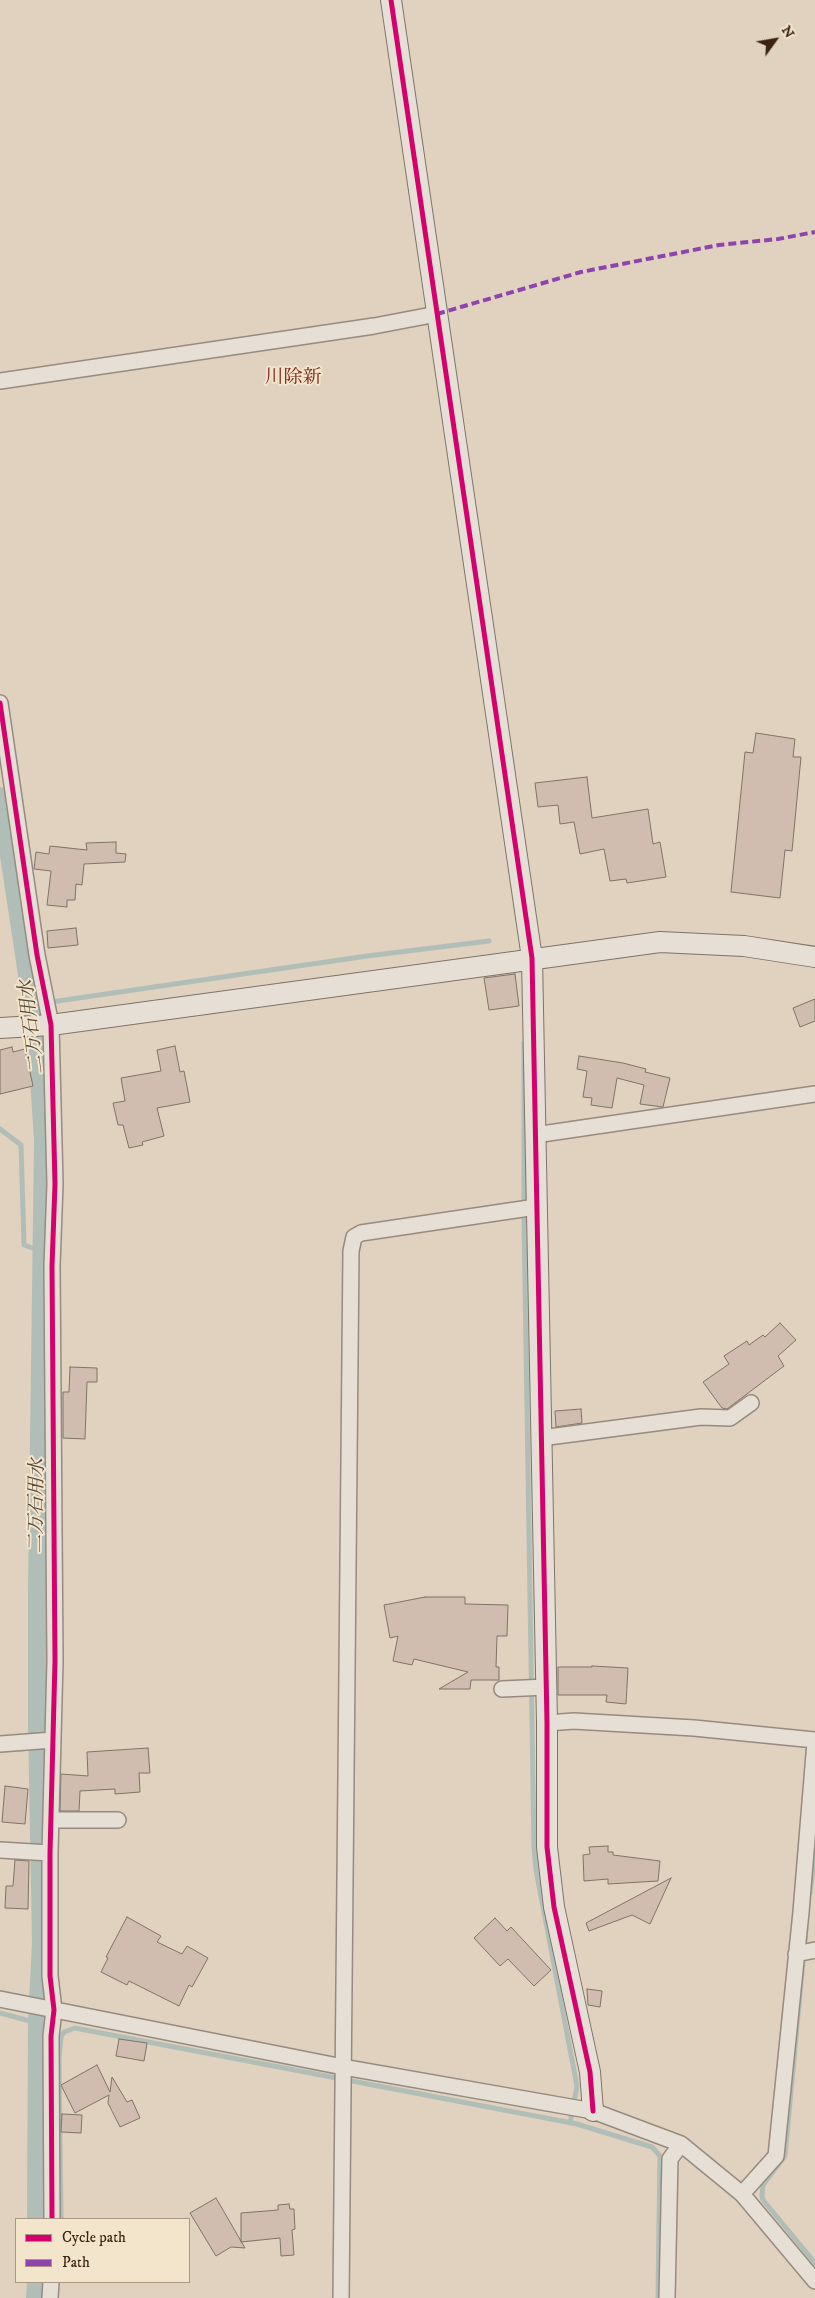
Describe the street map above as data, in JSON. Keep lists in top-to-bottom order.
{
  "districts": ["川除新"],
  "water": ["二万石用水"],
  "legend": ["Cycle path", "Path"],
  "north": "top right"
}
